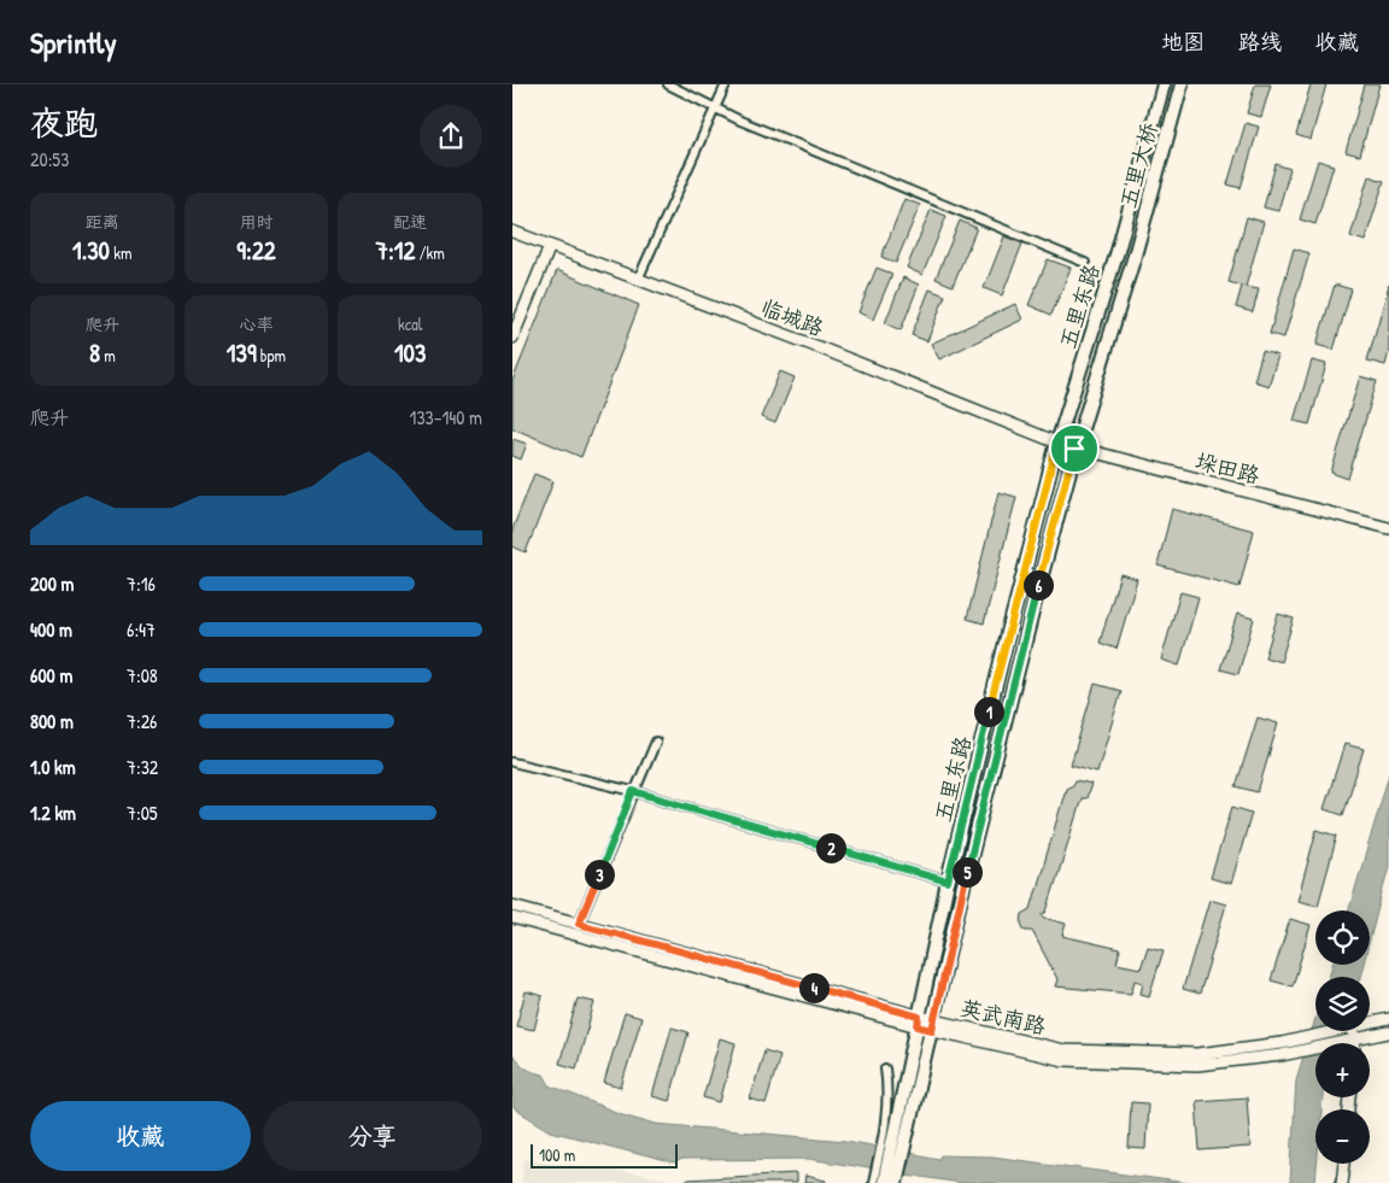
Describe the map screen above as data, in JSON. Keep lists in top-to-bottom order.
{
  "streets": {
    "main road": [
      "五里大桥",
      "五里东路",
      "临城路",
      "垛田路",
      "英武南路"
    ]
  },
  "crossings": [
    ["五里大桥", "五里东路"],
    ["五里东路", "临城路"],
    ["五里东路", "垛田路"],
    ["五里东路", "英武南路"],
    ["临城路", "垛田路"]
  ],
  "scale_bar": "100 m",
  "page": {
    "header": "Sprintly",
    "nav": ["地图", "路线", "收藏"],
    "heading": ["夜跑", "20:53"],
    "stats": [
      ["距离", "1.30 km"],
      ["用时", "9:22"],
      ["配速", "7:12 /km"],
      ["爬升", "8 m"],
      ["心率", "139 bpm"],
      ["kcal", "103"]
    ],
    "chart": ["爬升", "133–140 m"],
    "list": [
      {
        "name": "200 m",
        "note": "7:16"
      },
      {
        "name": "400 m",
        "note": "6:47"
      },
      {
        "name": "600 m",
        "note": "7:08"
      },
      {
        "name": "800 m",
        "note": "7:26"
      },
      {
        "name": "1.0 km",
        "note": "7:32"
      },
      {
        "name": "1.2 km",
        "note": "7:05"
      }
    ],
    "pins": [
      "6",
      "1",
      "2",
      "5",
      "3",
      "4"
    ],
    "map_buttons": ["+", "−"],
    "buttons": ["收藏", "分享"],
    "scale": "100 m"
  }
}
